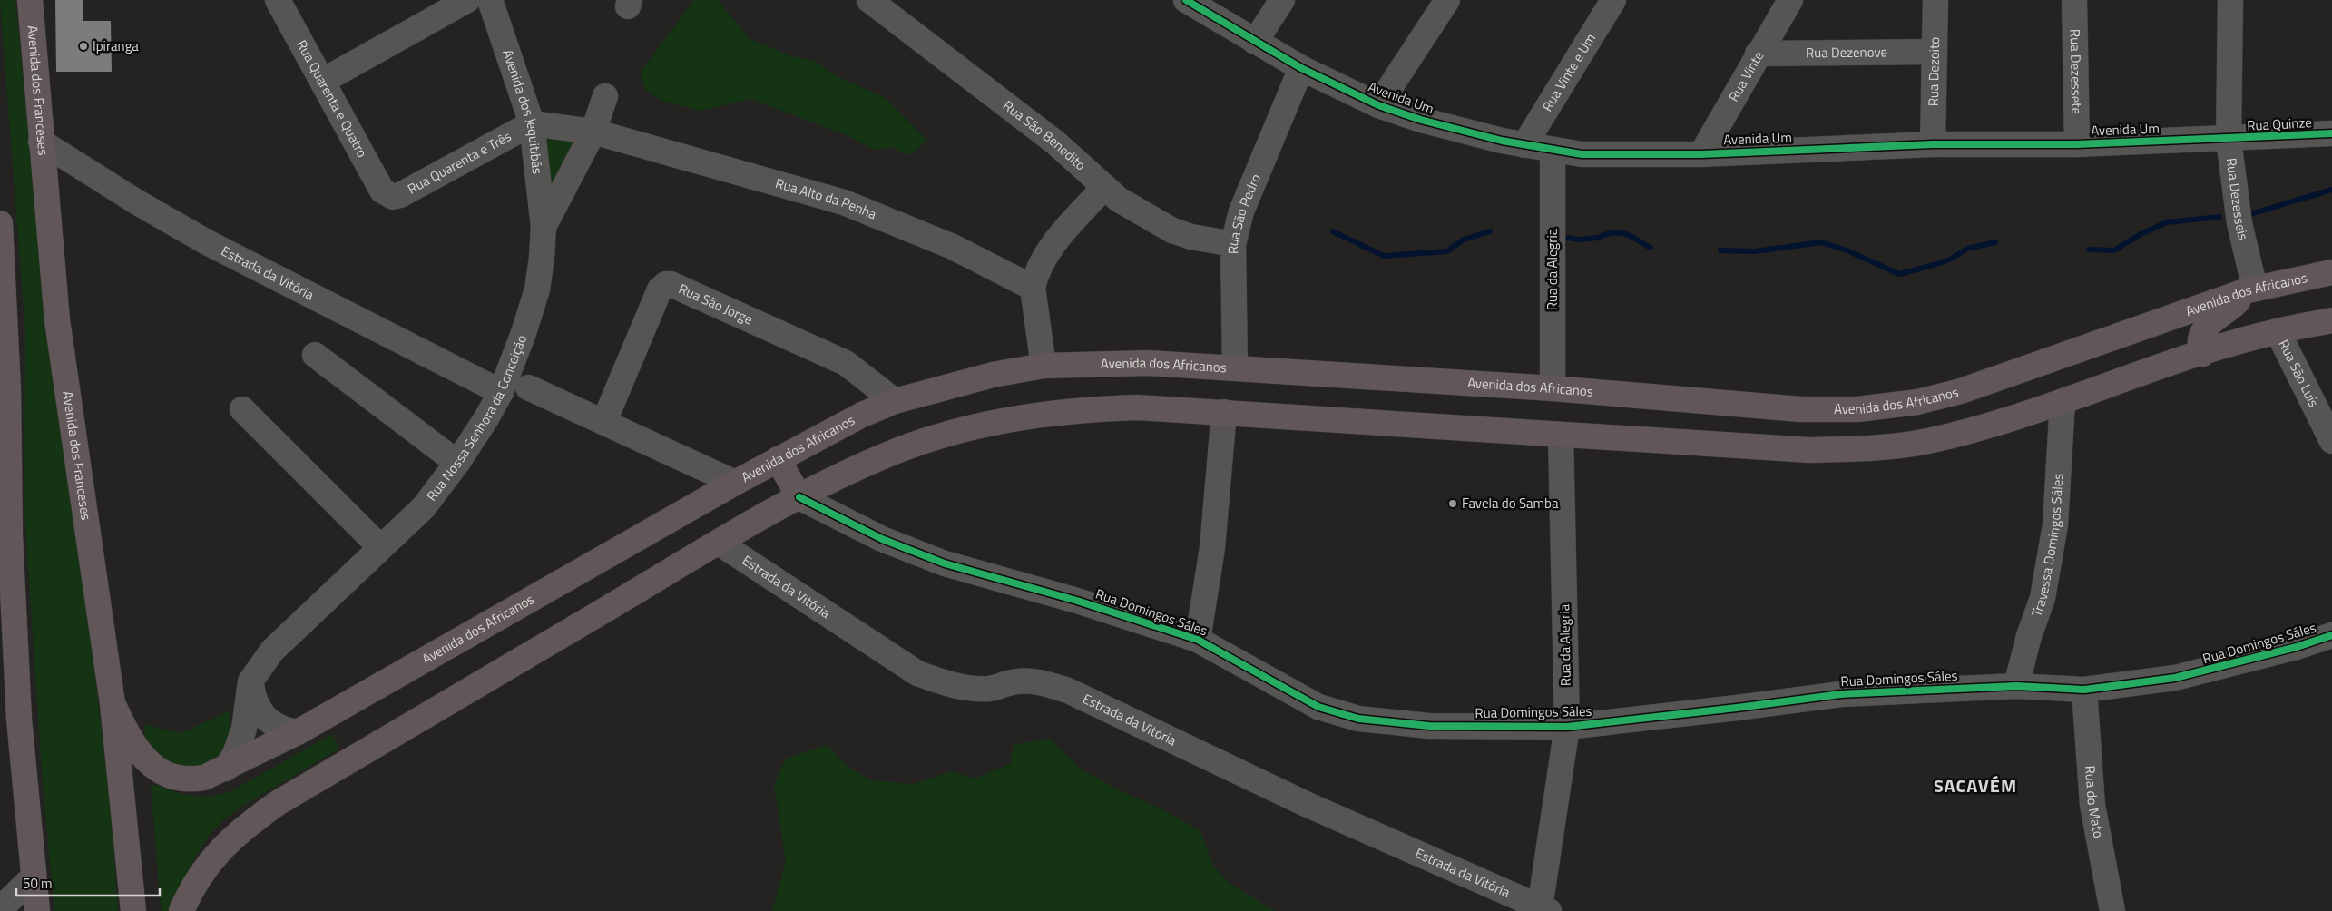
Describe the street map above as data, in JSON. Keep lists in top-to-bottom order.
{
  "streets": {
    "main road": ["Avenida dos Franceses", "Avenida dos Africanos"],
    "street": [
      "Rua Dezenove",
      "Rua Dezoito",
      "Rua Dezessete",
      "Rua Vinte e Um",
      "Rua Vinte",
      "Rua Quarenta e Quatro",
      "Avenida Um",
      "Avenida dos Jequitibás",
      "Rua Quinze",
      "Rua São Benedito",
      "Rua Quarenta e Três",
      "Rua Alto da Penha",
      "Rua Dezesseis",
      "Rua São Pedro",
      "Rua da Alegria",
      "Estrada da Vitória",
      "Rua São Jorge",
      "Rua São Luís",
      "Rua Nossa Senhora da Conceição",
      "Travessa Domingos Sáles",
      "Rua Domingos Sáles",
      "Rua do Mato"
    ]
  },
  "crossings": [
    ["Rua Dezenove", "Rua Dezoito"],
    ["Rua Dezenove", "Rua Vinte"],
    ["Rua Dezoito", "Avenida Um"],
    ["Rua Dezessete", "Avenida Um"],
    ["Rua Vinte e Um", "Avenida Um"],
    ["Rua Vinte", "Avenida Um"],
    ["Avenida dos Franceses", "Estrada da Vitória"],
    ["Avenida dos Franceses", "Avenida dos Africanos"],
    ["Rua Quarenta e Quatro", "Rua Quarenta e Três"],
    ["Avenida Um", "Rua Quinze"],
    ["Avenida Um", "Rua Dezesseis"],
    ["Avenida Um", "Rua São Pedro"],
    ["Avenida Um", "Rua da Alegria"],
    ["Avenida dos Jequitibás", "Rua Quarenta e Três"],
    ["Avenida dos Jequitibás", "Rua Alto da Penha"],
    ["Avenida dos Jequitibás", "Rua Nossa Senhora da Conceição"],
    ["Rua Quinze", "Rua Dezesseis"],
    ["Rua São Benedito", "Rua São Pedro"],
    ["Rua Quarenta e Três", "Rua Alto da Penha"],
    ["Rua Alto da Penha", "Rua Nossa Senhora da Conceição"],
    ["Rua Dezesseis", "Avenida dos Africanos"],
    ["Rua São Pedro", "Avenida dos Africanos"],
    ["Rua da Alegria", "Estrada da Vitória"],
    ["Rua da Alegria", "Avenida dos Africanos"],
    ["Rua da Alegria", "Rua Domingos Sáles"],
    ["Estrada da Vitória", "Rua Nossa Senhora da Conceição"],
    ["Avenida dos Africanos", "Rua São Jorge"],
    ["Avenida dos Africanos", "Rua Nossa Senhora da Conceição"],
    ["Travessa Domingos Sáles", "Rua Domingos Sáles"],
    ["Rua Domingos Sáles", "Rua do Mato"]
  ],
  "districts": ["SACAVÉM"],
  "places": ["Ipiranga", "Favela do Samba"],
  "scale_bar": "50 m"
}
